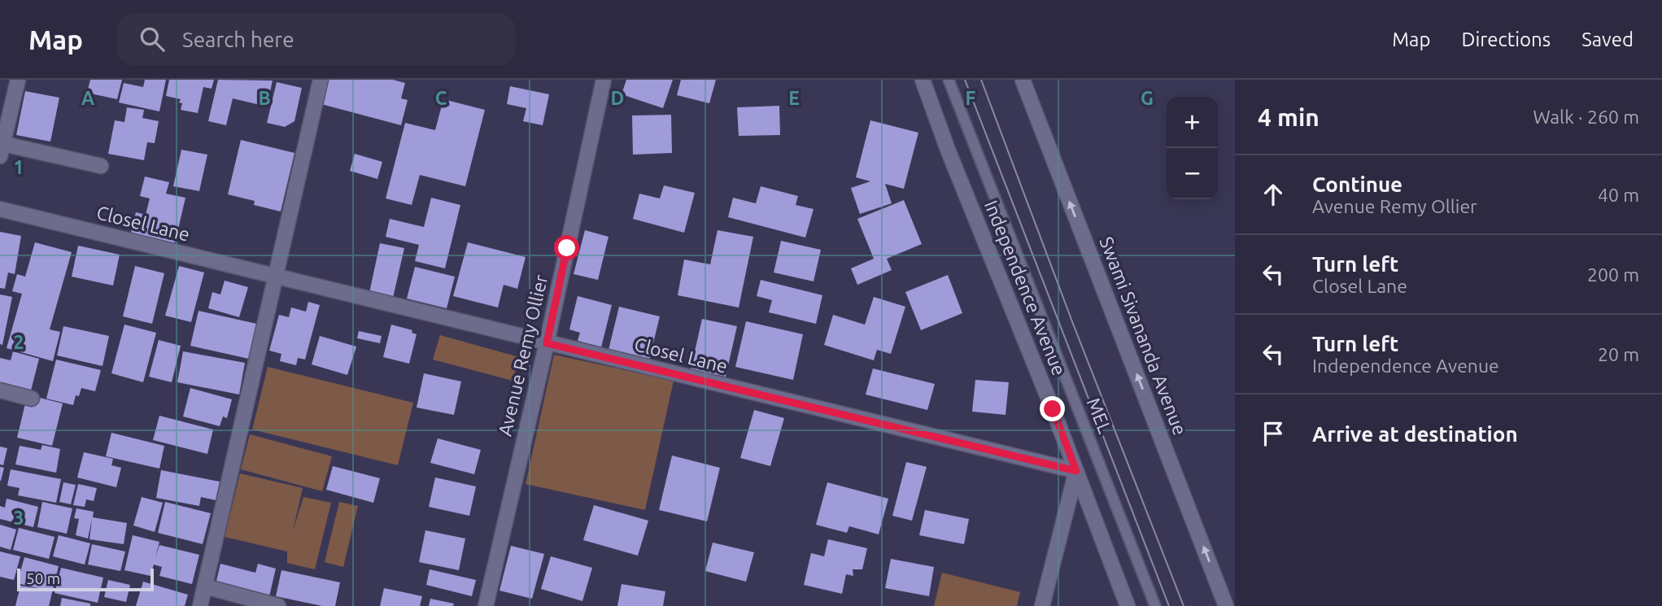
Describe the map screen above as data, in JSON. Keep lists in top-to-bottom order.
{
  "streets": {
    "street": [
      "Closel Lane",
      "Independence Avenue",
      "Swami Sivananda Avenue",
      "Avenue Remy Ollier"
    ],
    "lane": ["MEL"]
  },
  "crossings": [
    ["Closel Lane", "Independence Avenue"],
    ["Closel Lane", "Avenue Remy Ollier"]
  ],
  "one_way": ["Swami Sivananda Avenue"],
  "scale_bar": "50 m",
  "page": {
    "header": "Map",
    "search": "Search here",
    "nav": ["Map", "Directions", "Saved"],
    "heading": ["4 min", "Walk · 260 m"],
    "map_buttons": ["+", "−"],
    "list": [
      ["Continue", "Avenue Remy Ollier", "40 m"],
      ["Turn left", "Closel Lane", "200 m"],
      ["Turn left", "Independence Avenue", "20 m"],
      "Arrive at destination"
    ],
    "scale": "50 m"
  },
  "grid": {
    "columns": [
      "A",
      "B",
      "C",
      "D",
      "E",
      "F",
      "G"
    ],
    "rows": ["1", "2", "3"]
  }
}
